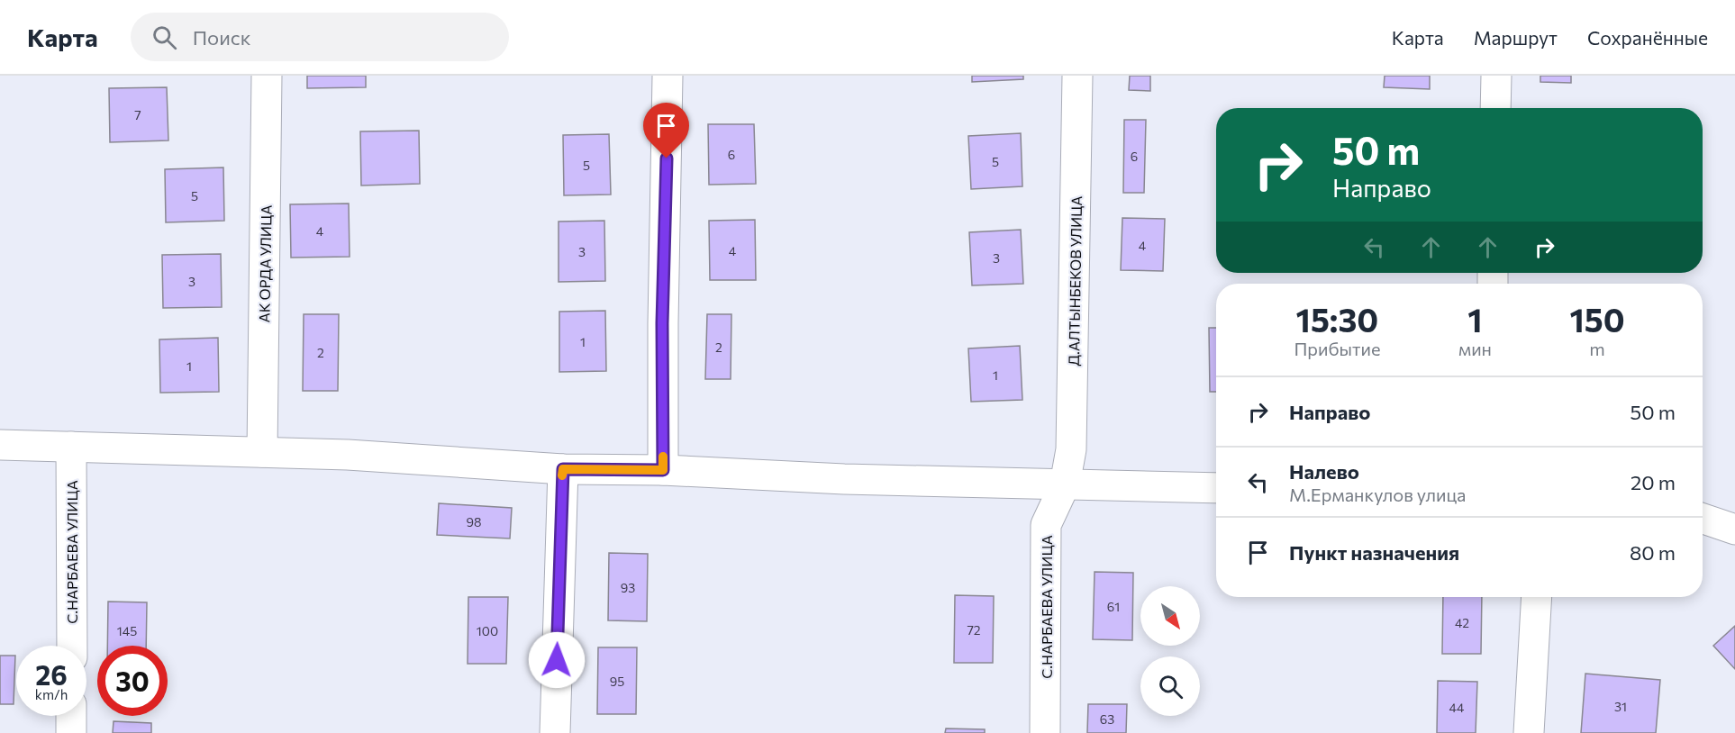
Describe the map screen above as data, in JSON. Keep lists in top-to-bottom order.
{
  "streets": {
    "street": ["АК ОРДА УЛИЦА", "Д.АЛТЫНБЕКОВ УЛИЦА", "С.НАРБАЕВА УЛИЦА"]
  },
  "crossings": [
    ["Д.АЛТЫНБЕКОВ УЛИЦА", "С.НАРБАЕВА УЛИЦА"]
  ],
  "house_numbers": [
    "7",
    "6",
    "6",
    "5",
    "5",
    "5",
    "4",
    "4",
    "4",
    "3",
    "3",
    "3",
    "1",
    "2",
    "2",
    "1",
    "1",
    "98",
    "93",
    "61",
    "42",
    "72",
    "145",
    "100",
    "95",
    "31",
    "44",
    "63"
  ],
  "north": "bottom right",
  "page": {
    "header": "Карта",
    "search": "Поиск",
    "nav": ["Карта", "Маршрут", "Сохранённые"],
    "turn": ["50 m", "Направо"],
    "eta": [
      "15:30",
      "Прибытие",
      "1",
      "мин",
      "150",
      "m"
    ],
    "list": [
      {
        "name": "Направо",
        "value": "50 m"
      },
      {
        "name": "Налево",
        "note": "М.Ерманкулов улица",
        "value": "20 m"
      },
      {
        "name": "Пункт назначения",
        "value": "80 m"
      }
    ],
    "speed": "26 km/h",
    "limit": "30"
  }
}
